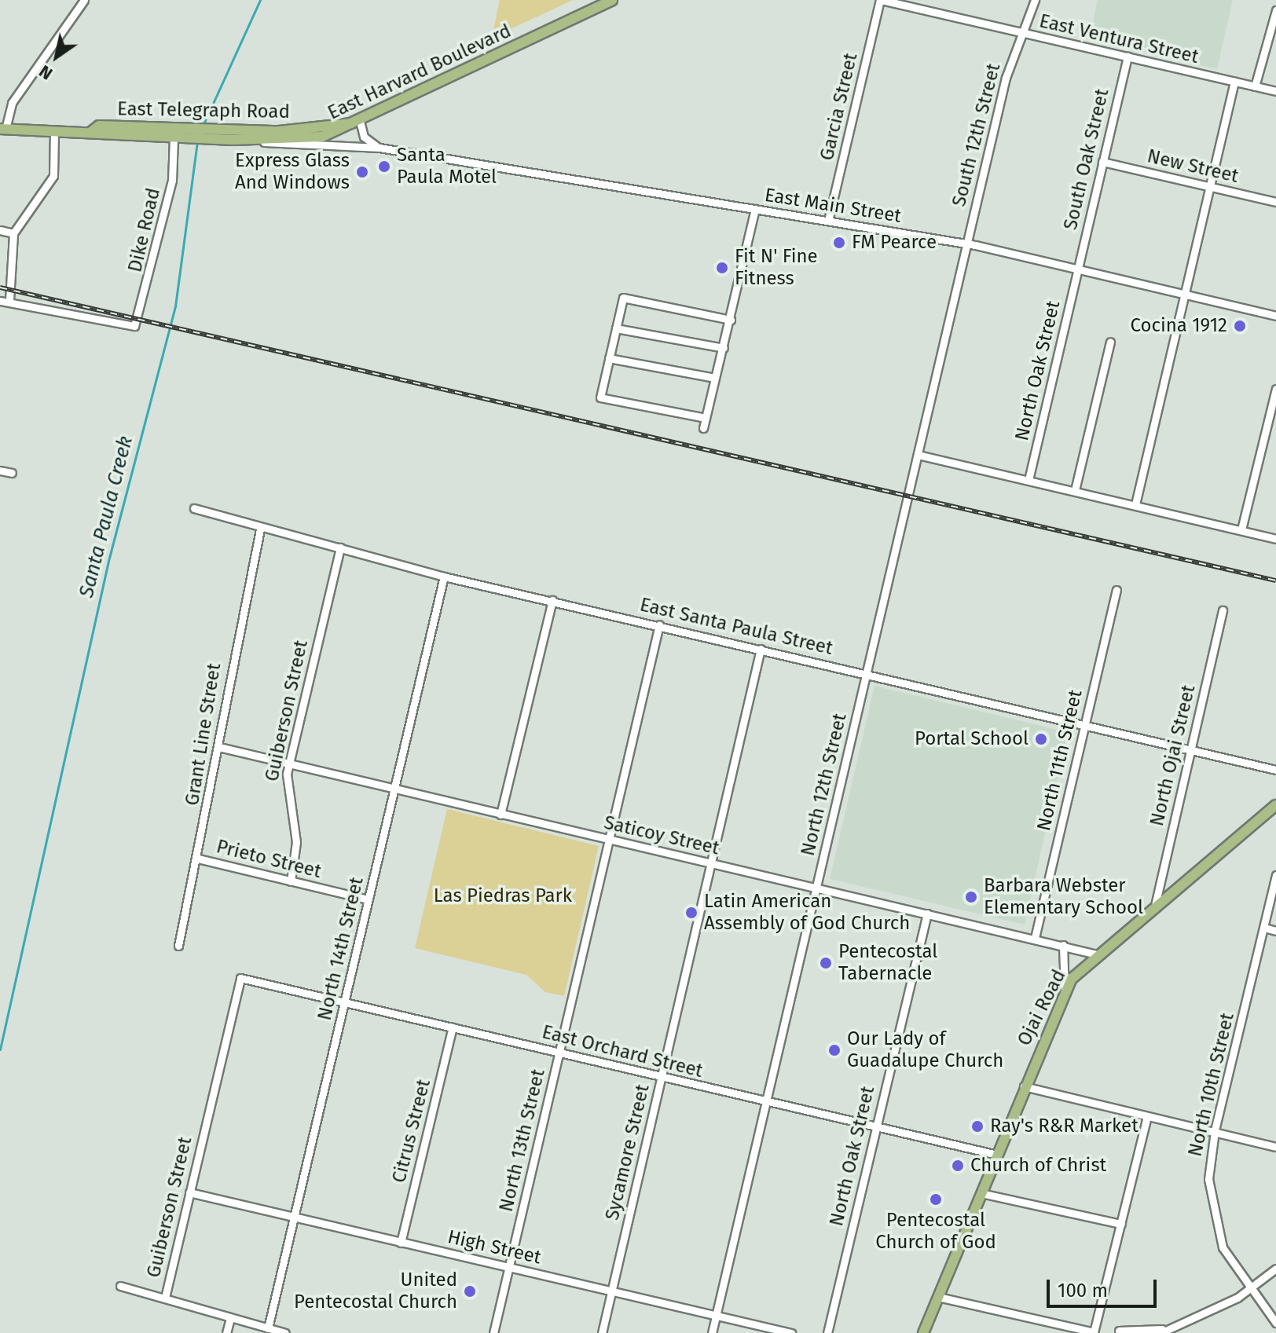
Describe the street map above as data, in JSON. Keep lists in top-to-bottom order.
{
  "streets": {
    "main road": ["East Harvard Boulevard", "East Telegraph Road", "Ojai Road"],
    "street": [
      "East Ventura Street",
      "Garcia Street",
      "South 12th Street",
      "South Oak Street",
      "New Street",
      "East Main Street",
      "Dike Road",
      "North Oak Street",
      "East Santa Paula Street",
      "Guiberson Street",
      "Grant Line Street",
      "North Ojai Street",
      "North 11th Street",
      "North 12th Street",
      "Saticoy Street",
      "Prieto Street",
      "North 14th Street",
      "East Orchard Street",
      "North 10th Street",
      "Citrus Street",
      "North 13th Street",
      "Sycamore Street",
      "High Street"
    ]
  },
  "crossings": [
    ["East Ventura Street", "Garcia Street"],
    ["East Ventura Street", "South 12th Street"],
    ["East Ventura Street", "South Oak Street"],
    ["East Harvard Boulevard", "East Telegraph Road"],
    ["Garcia Street", "East Main Street"],
    ["East Telegraph Road", "East Main Street"],
    ["East Telegraph Road", "Dike Road"],
    ["South 12th Street", "East Main Street"],
    ["South 12th Street", "North 12th Street"],
    ["South Oak Street", "New Street"],
    ["South Oak Street", "East Main Street"],
    ["South Oak Street", "North Oak Street"],
    ["East Main Street", "North Oak Street"],
    ["East Main Street", "North 12th Street"],
    ["North Oak Street", "Saticoy Street"],
    ["North Oak Street", "East Orchard Street"],
    ["East Santa Paula Street", "Guiberson Street"],
    ["East Santa Paula Street", "Grant Line Street"],
    ["East Santa Paula Street", "North Ojai Street"],
    ["East Santa Paula Street", "North 11th Street"],
    ["East Santa Paula Street", "North 12th Street"],
    ["East Santa Paula Street", "North 14th Street"],
    ["East Santa Paula Street", "North 13th Street"],
    ["East Santa Paula Street", "Sycamore Street"],
    ["Guiberson Street", "Saticoy Street"],
    ["Guiberson Street", "Prieto Street"],
    ["Guiberson Street", "East Orchard Street"],
    ["Guiberson Street", "High Street"],
    ["Grant Line Street", "Saticoy Street"],
    ["Grant Line Street", "Prieto Street"],
    ["North Ojai Street", "Ojai Road"],
    ["North 11th Street", "Saticoy Street"],
    ["North 12th Street", "Saticoy Street"],
    ["North 12th Street", "East Orchard Street"],
    ["North 12th Street", "High Street"],
    ["Saticoy Street", "North 14th Street"],
    ["Saticoy Street", "Ojai Road"],
    ["Saticoy Street", "North 13th Street"],
    ["Saticoy Street", "Sycamore Street"],
    ["Prieto Street", "North 14th Street"],
    ["North 14th Street", "East Orchard Street"],
    ["North 14th Street", "High Street"],
    ["Ojai Road", "East Orchard Street"],
    ["East Orchard Street", "Citrus Street"],
    ["East Orchard Street", "North 13th Street"],
    ["East Orchard Street", "Sycamore Street"],
    ["Citrus Street", "High Street"],
    ["North 13th Street", "High Street"],
    ["Sycamore Street", "High Street"]
  ],
  "water": ["Santa Paula Creek"],
  "parks": ["Las Piedras Park"],
  "places": [
    "Santa Paula Motel",
    "Express Glass And Windows",
    "FM Pearce",
    "Fit N' Fine Fitness",
    "Cocina 1912",
    "Portal School",
    "Barbara Webster Elementary School",
    "Latin American Assembly of God Church",
    "Pentecostal Tabernacle",
    "Our Lady of Guadalupe Church",
    "Ray's R&R Market",
    "Church of Christ",
    "Pentecostal Church of God",
    "United Pentecostal Church"
  ],
  "scale_bar": "100 m",
  "north": "bottom left"
}
